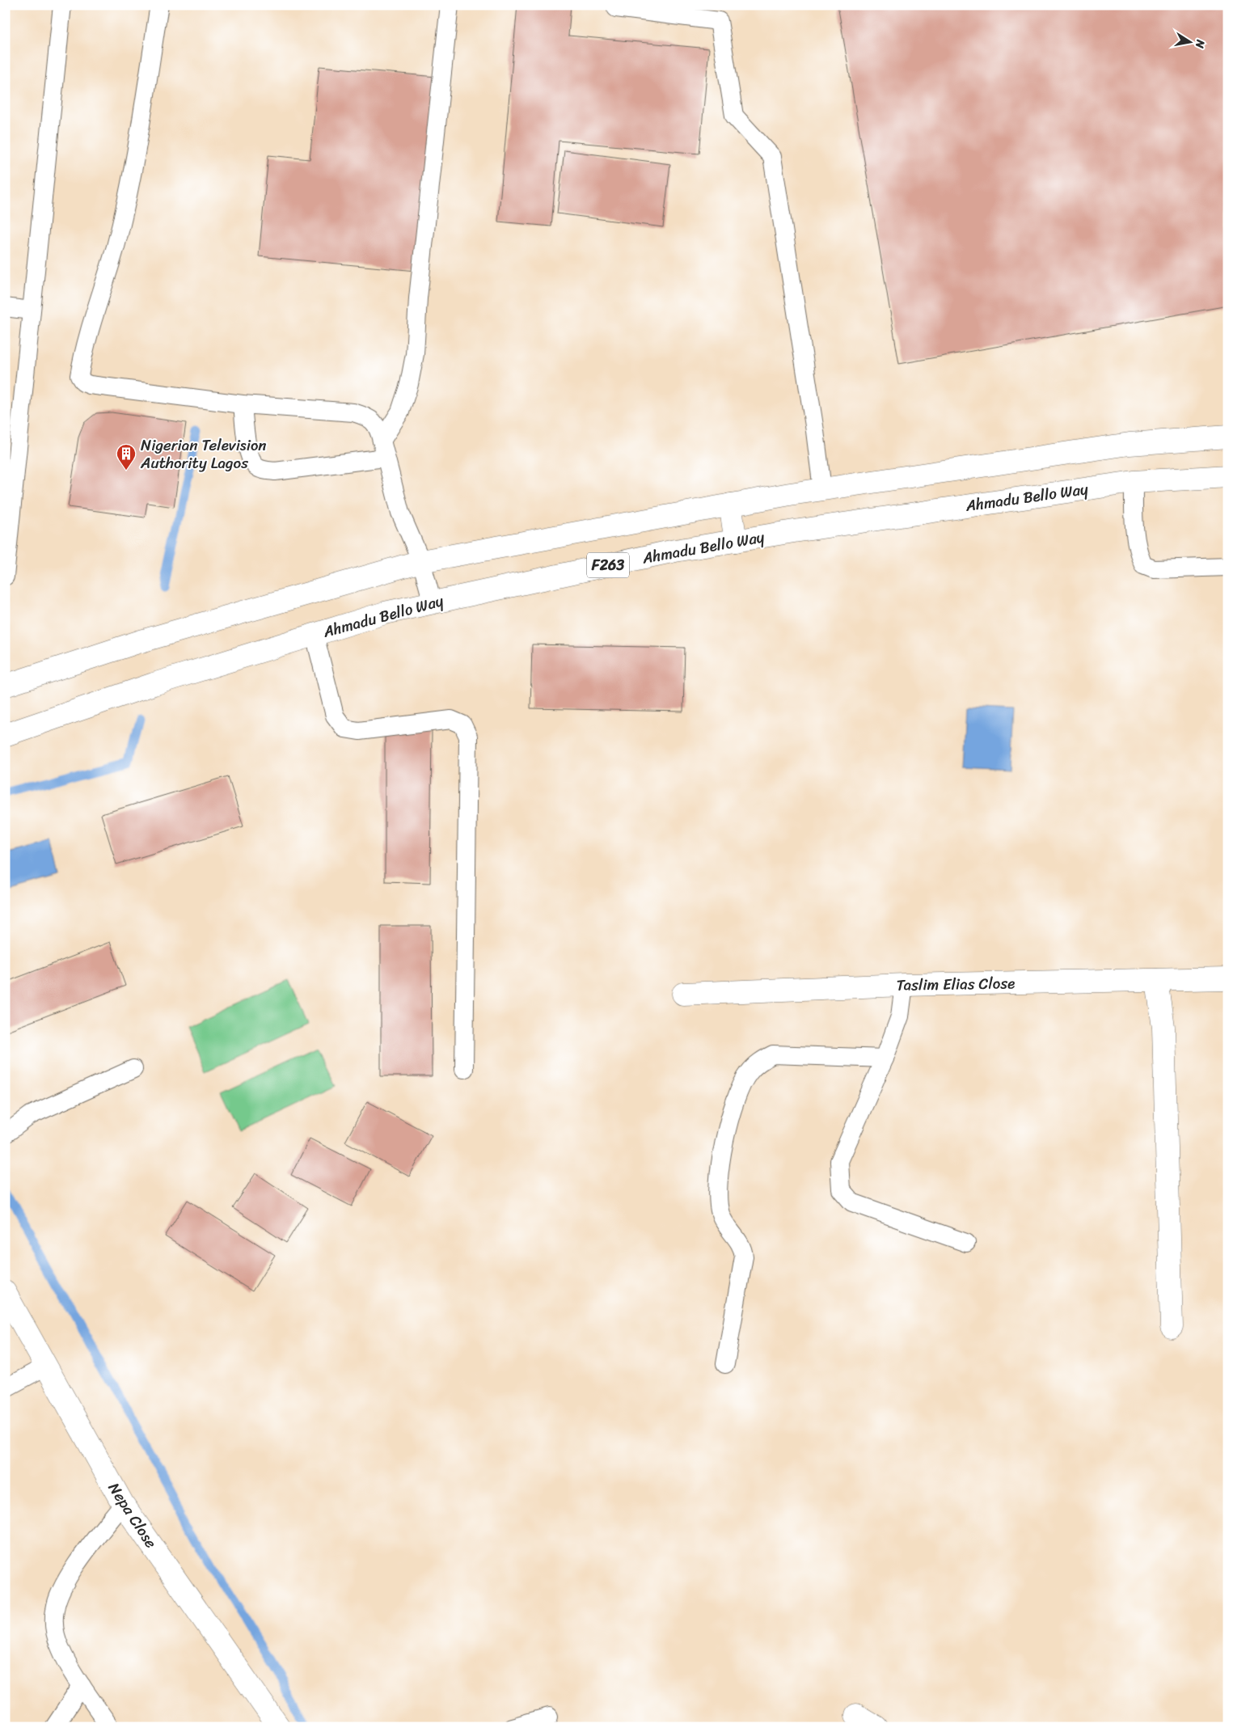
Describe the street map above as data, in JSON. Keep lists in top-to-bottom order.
{
  "streets": {
    "main road": [
      "Ahmadu Bello Way",
      "F263",
      "Taslim Elias Close",
      "Nepa Close"
    ]
  },
  "places": {
    "building": ["Nigerian Television Authority Lagos"]
  },
  "north": "right"
}
